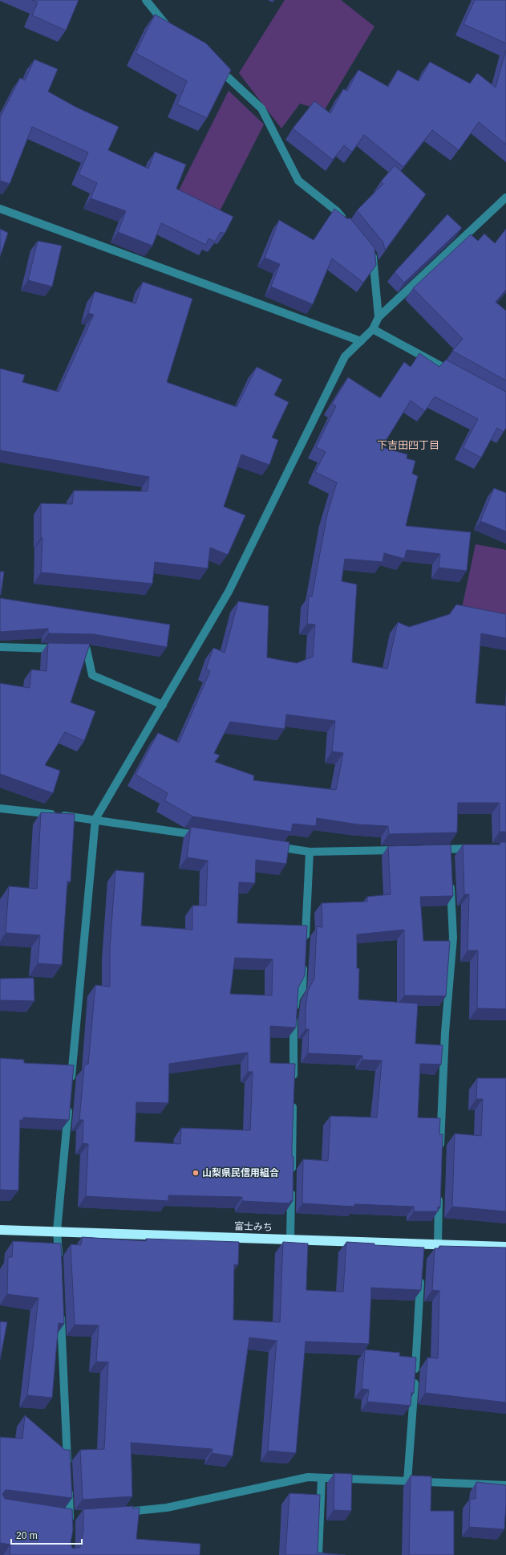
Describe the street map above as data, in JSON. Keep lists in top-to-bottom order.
{
  "streets": {
    "highway": ["富士みち"]
  },
  "districts": ["下吉田四丁目"],
  "places": ["山梨県民信用組合"],
  "scale_bar": "20 m"
}
